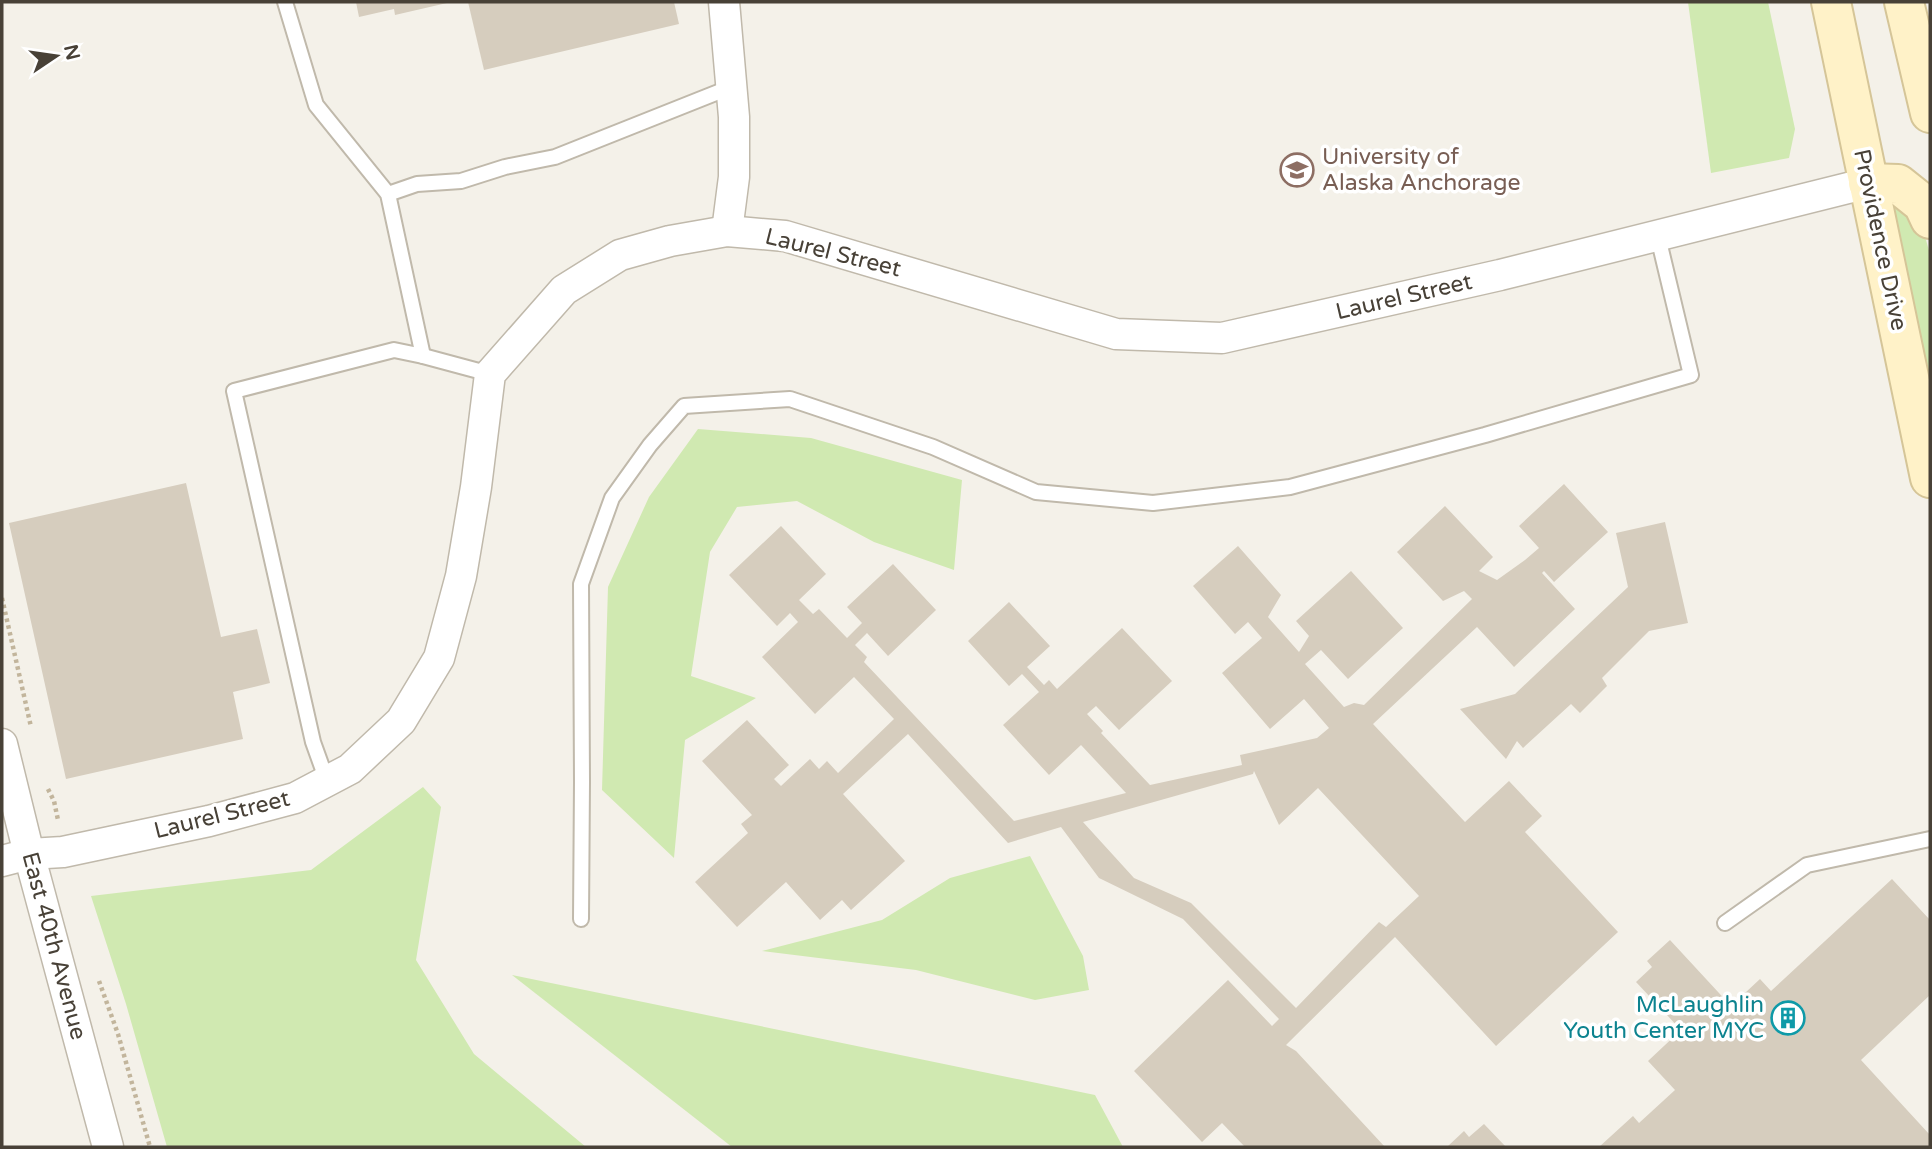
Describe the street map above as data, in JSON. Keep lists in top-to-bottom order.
{
  "streets": {
    "main road": ["Providence Drive"],
    "street": ["Laurel Street", "East 40th Avenue"]
  },
  "crossings": [
    ["Providence Drive", "Laurel Street"],
    ["Laurel Street", "East 40th Avenue"]
  ],
  "places": {
    "school or university": ["University of Alaska Anchorage"],
    "building": ["McLaughlin Youth Center MYC"]
  },
  "north": "right"
}
